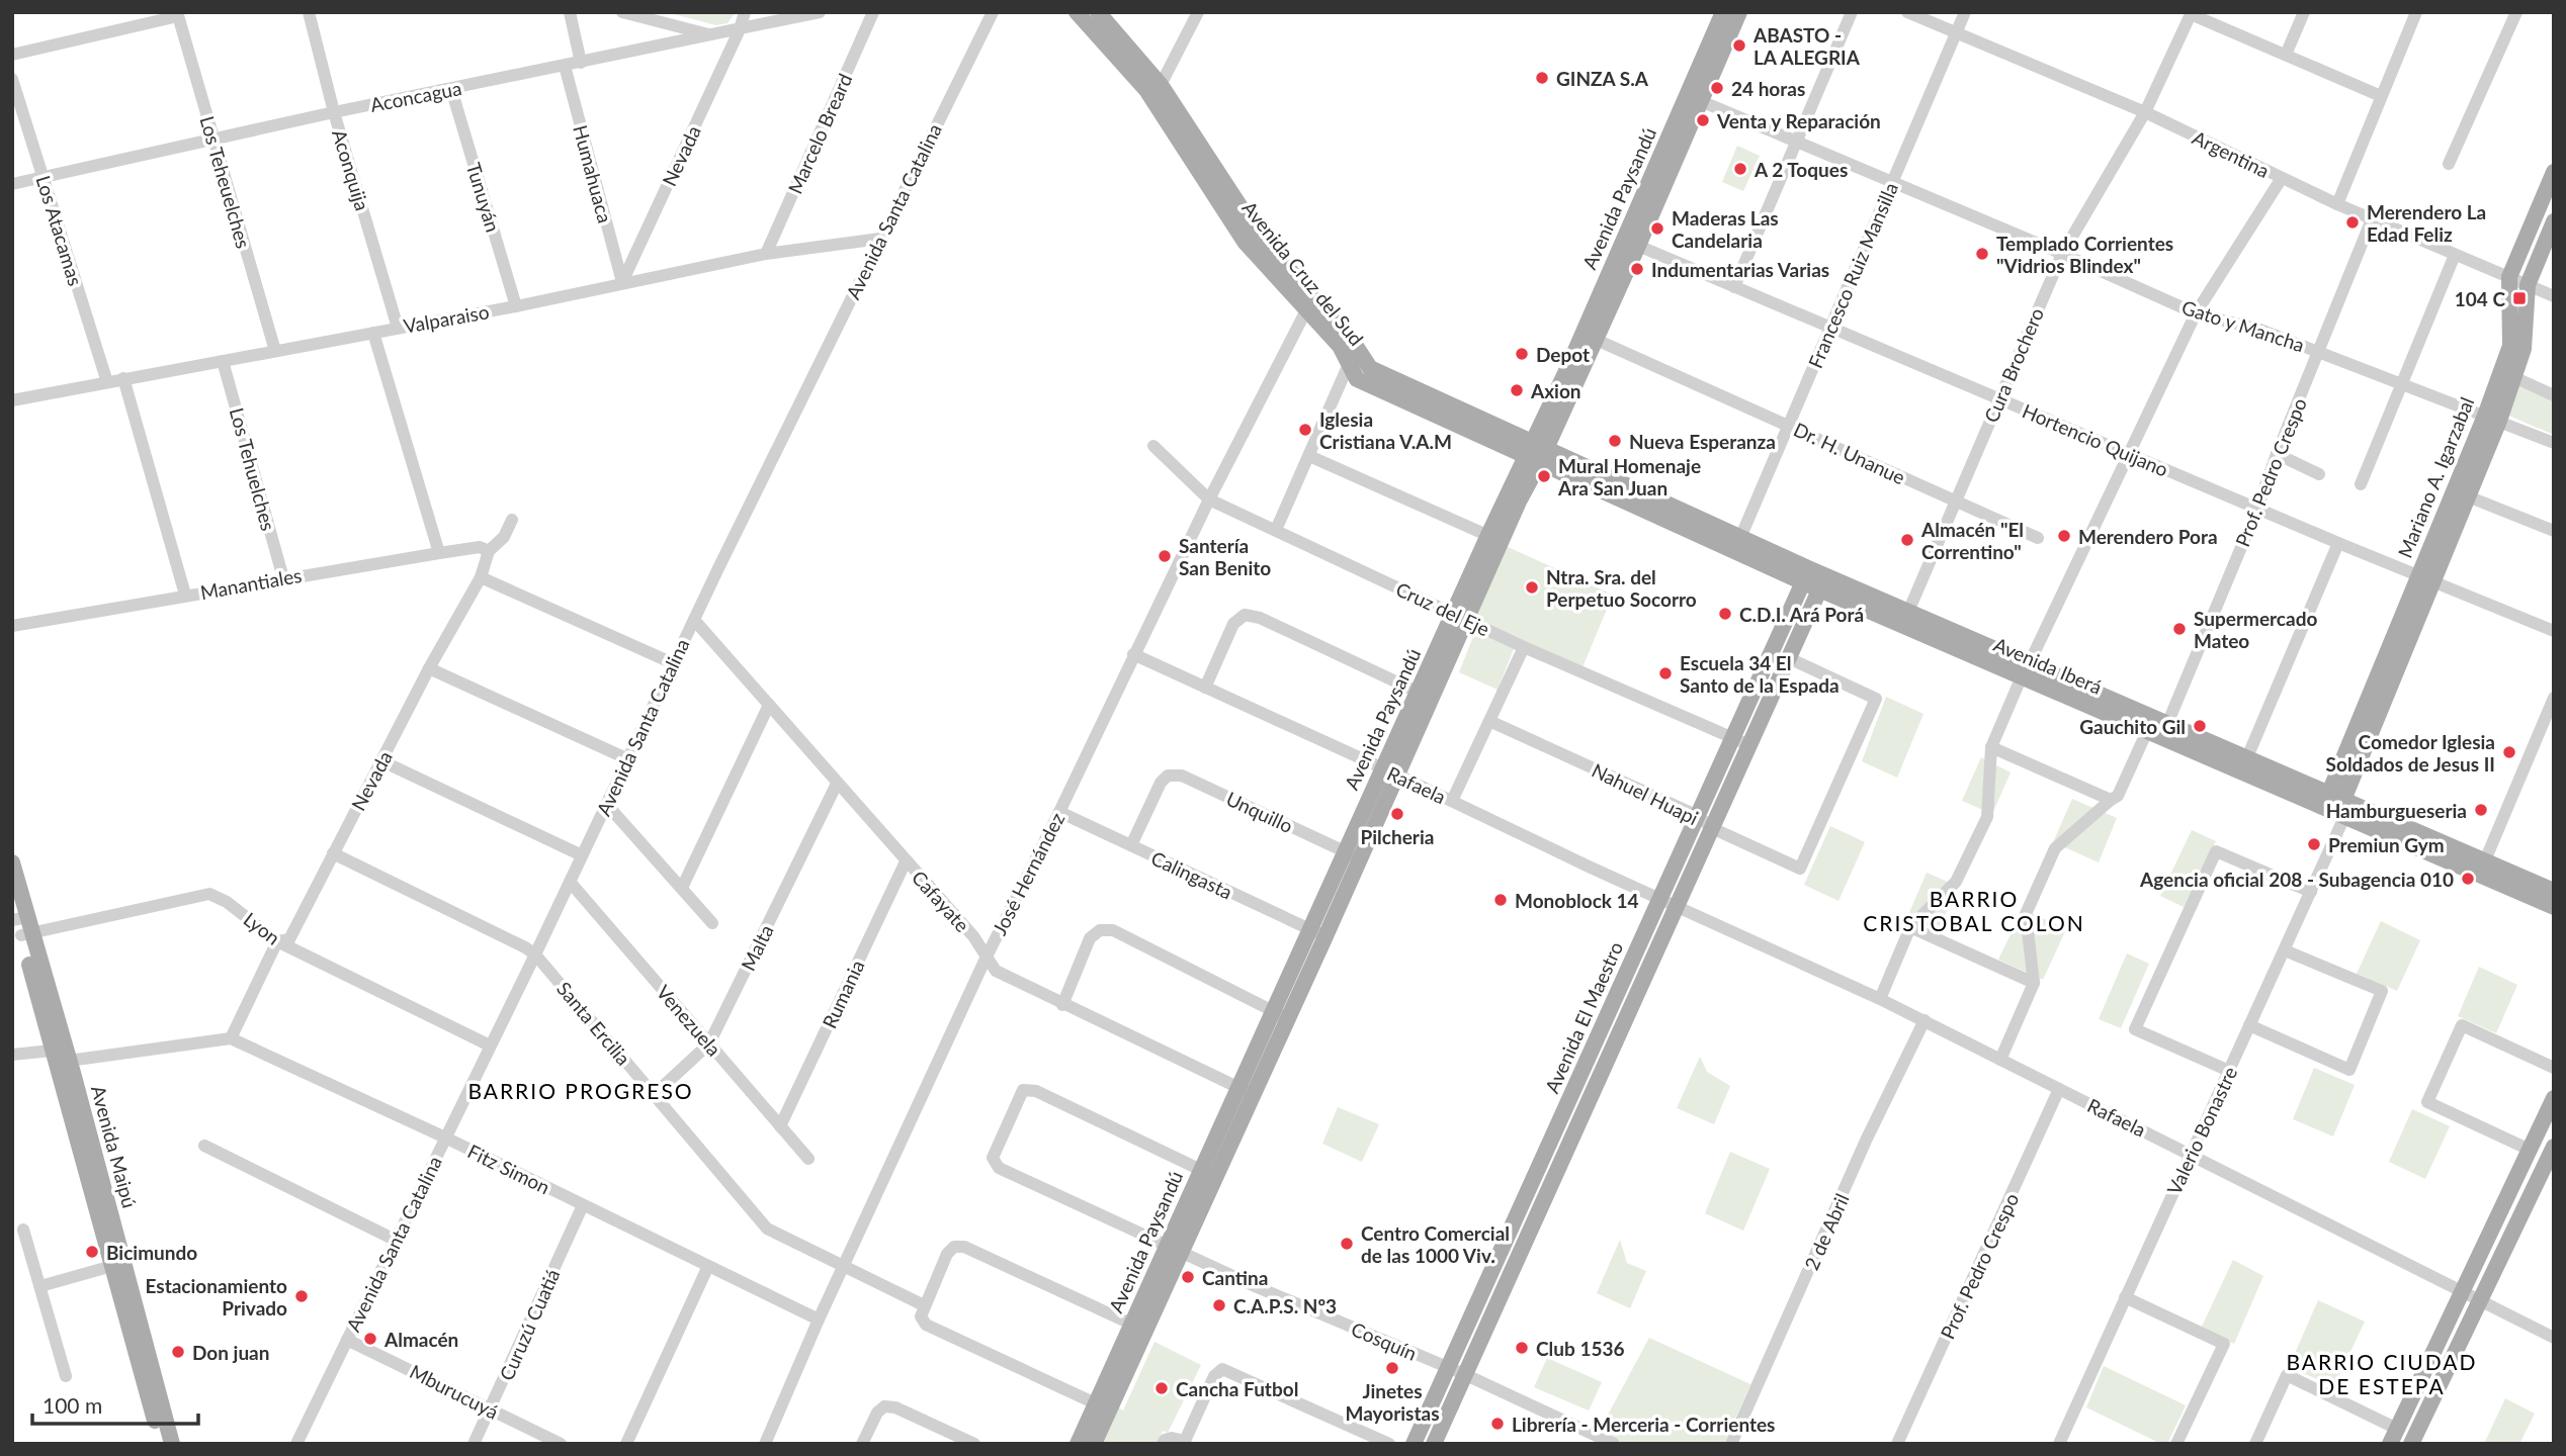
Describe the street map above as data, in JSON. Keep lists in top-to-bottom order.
{
  "streets": {
    "main road": [
      "Avenida Paysandú",
      "Avenida Cruz del Sud",
      "Mariano A. Igarzabal",
      "Avenida Iberá",
      "Avenida El Maestro",
      "Avenida Maipú"
    ],
    "street": [
      "Aconcagua",
      "Marcelo Breard",
      "Argentina",
      "Nevada",
      "Aconquija",
      "Humahuaca",
      "Los Teheuelches",
      "Tunuyán",
      "Avenida Santa Catalina",
      "Los Atacamas",
      "Francesco Ruiz Mansilla",
      "Valparaiso",
      "Gato y Mancha",
      "Cura Brochero",
      "Hortencio Quijano",
      "Dr. H. Unanue",
      "Los Tehuelches",
      "Prof. Pedro Crespo",
      "Manantiales",
      "Cruz del Eje",
      "Rafaela",
      "Nahuel Huapi",
      "Unquillo",
      "José Hernández",
      "Calingasta",
      "Cafayate",
      "Lyon",
      "Malta",
      "Rumania",
      "Venezuela",
      "Santa Ercilia",
      "Valerio Bonastre",
      "Fitz Simon",
      "2 de Abril",
      "Curuzú Cuatiá",
      "Cosquín",
      "Mburucuyá"
    ]
  },
  "crossings": [
    ["Aconcagua", "Nevada"],
    ["Aconcagua", "Aconquija"],
    ["Aconcagua", "Humahuaca"],
    ["Aconcagua", "Los Teheuelches"],
    ["Aconcagua", "Tunuyán"],
    ["Aconcagua", "Los Atacamas"],
    ["Marcelo Breard", "Valparaiso"],
    ["Argentina", "Francesco Ruiz Mansilla"],
    ["Argentina", "Cura Brochero"],
    ["Argentina", "Prof. Pedro Crespo"],
    ["Argentina", "Mariano A. Igarzabal"],
    ["Nevada", "Humahuaca"],
    ["Nevada", "Valparaiso"],
    ["Nevada", "Manantiales"],
    ["Nevada", "Lyon"],
    ["Nevada", "Santa Ercilia"],
    ["Nevada", "Fitz Simon"],
    ["Aconquija", "Valparaiso"],
    ["Humahuaca", "Valparaiso"],
    ["Los Teheuelches", "Valparaiso"],
    ["Tunuyán", "Valparaiso"],
    ["Avenida Paysandú", "Avenida Cruz del Sud"],
    ["Avenida Paysandú", "Gato y Mancha"],
    ["Avenida Paysandú", "Hortencio Quijano"],
    ["Avenida Paysandú", "Dr. H. Unanue"],
    ["Avenida Paysandú", "Cruz del Eje"],
    ["Avenida Paysandú", "Avenida Iberá"],
    ["Avenida Paysandú", "Rafaela"],
    ["Avenida Paysandú", "Unquillo"],
    ["Avenida Paysandú", "Calingasta"],
    ["Avenida Paysandú", "Cafayate"],
    ["Avenida Paysandú", "Santa Ercilia"],
    ["Avenida Paysandú", "Cosquín"],
    ["Avenida Santa Catalina", "Valparaiso"],
    ["Avenida Santa Catalina", "Cafayate"],
    ["Avenida Santa Catalina", "Lyon"],
    ["Avenida Santa Catalina", "Venezuela"],
    ["Avenida Santa Catalina", "Santa Ercilia"],
    ["Avenida Santa Catalina", "Fitz Simon"],
    ["Avenida Santa Catalina", "Mburucuyá"],
    ["Los Atacamas", "Valparaiso"],
    ["Avenida Cruz del Sud", "Avenida Iberá"],
    ["Avenida Cruz del Sud", "José Hernández"],
    ["Francesco Ruiz Mansilla", "Gato y Mancha"],
    ["Francesco Ruiz Mansilla", "Hortencio Quijano"],
    ["Francesco Ruiz Mansilla", "Dr. H. Unanue"],
    ["Francesco Ruiz Mansilla", "Avenida Iberá"],
    ["Valparaiso", "Los Tehuelches"],
    ["Gato y Mancha", "Cura Brochero"],
    ["Gato y Mancha", "Prof. Pedro Crespo"],
    ["Gato y Mancha", "Mariano A. Igarzabal"],
    ["Cura Brochero", "Hortencio Quijano"],
    ["Cura Brochero", "Dr. H. Unanue"],
    ["Cura Brochero", "Avenida Iberá"],
    ["Hortencio Quijano", "Prof. Pedro Crespo"],
    ["Hortencio Quijano", "Mariano A. Igarzabal"],
    ["Los Tehuelches", "Manantiales"],
    ["Prof. Pedro Crespo", "Avenida Iberá"],
    ["Prof. Pedro Crespo", "Rafaela"],
    ["Mariano A. Igarzabal", "Avenida Iberá"],
    ["Cruz del Eje", "José Hernández"],
    ["Cruz del Eje", "Avenida El Maestro"],
    ["Avenida Iberá", "Avenida El Maestro"],
    ["Avenida Iberá", "Valerio Bonastre"],
    ["Rafaela", "José Hernández"],
    ["Rafaela", "Avenida El Maestro"],
    ["Rafaela", "Valerio Bonastre"],
    ["Rafaela", "2 de Abril"],
    ["Nahuel Huapi", "Avenida El Maestro"],
    ["Unquillo", "Calingasta"],
    ["José Hernández", "Calingasta"],
    ["José Hernández", "Cafayate"],
    ["José Hernández", "Santa Ercilia"],
    ["José Hernández", "Fitz Simon"],
    ["Cafayate", "Malta"],
    ["Cafayate", "Rumania"],
    ["Lyon", "Avenida Maipú"],
    ["Malta", "Venezuela"],
    ["Malta", "Santa Ercilia"],
    ["Rumania", "Venezuela"],
    ["Avenida El Maestro", "Cosquín"],
    ["Fitz Simon", "Curuzú Cuatiá"],
    ["Curuzú Cuatiá", "Mburucuyá"]
  ],
  "districts": ["BARRIO CRISTOBAL COLON", "BARRIO PROGRESO", "BARRIO CIUDAD DE ESTEPA"],
  "places": {
    "other": [
      "ABASTO - LA ALEGRIA",
      "GINZA S.A",
      "24 horas",
      "Venta y Reparación",
      "A 2 Toques",
      "Merendero La Edad Feliz",
      "Maderas Las Candelaria",
      "Templado Corrientes \"Vidrios Blindex\"",
      "Indumentarias Varias",
      "Depot",
      "Axion",
      "Iglesia Cristiana V.A.M",
      "Nueva Esperanza",
      "Mural Homenaje Ara San Juan",
      "Merendero Pora",
      "Almacén \"El Correntino\"",
      "Santería San Benito",
      "Ntra. Sra. del Perpetuo Socorro",
      "C.D.I. Ará Porá",
      "Supermercado Mateo",
      "Escuela 34 El Santo de la Espada",
      "Gauchito Gil",
      "Comedor Iglesia Soldados de Jesus II",
      "Hamburgueseria",
      "Pilcheria",
      "Premiun Gym",
      "Agencia oficial 208 - Subagencia 010",
      "Monoblock 14",
      "Centro Comercial de las 1000 Viv.",
      "Bicimundo",
      "Cantina",
      "Estacionamiento Privado",
      "C.A.P.S. Nº3",
      "Almacén",
      "Club 1536",
      "Don juan",
      "Jinetes Mayoristas",
      "Cancha Futbol",
      "Librería - Merceria - Corrientes"
    ],
    "transit": ["104 C"]
  },
  "scale_bar": "100 m"
}
